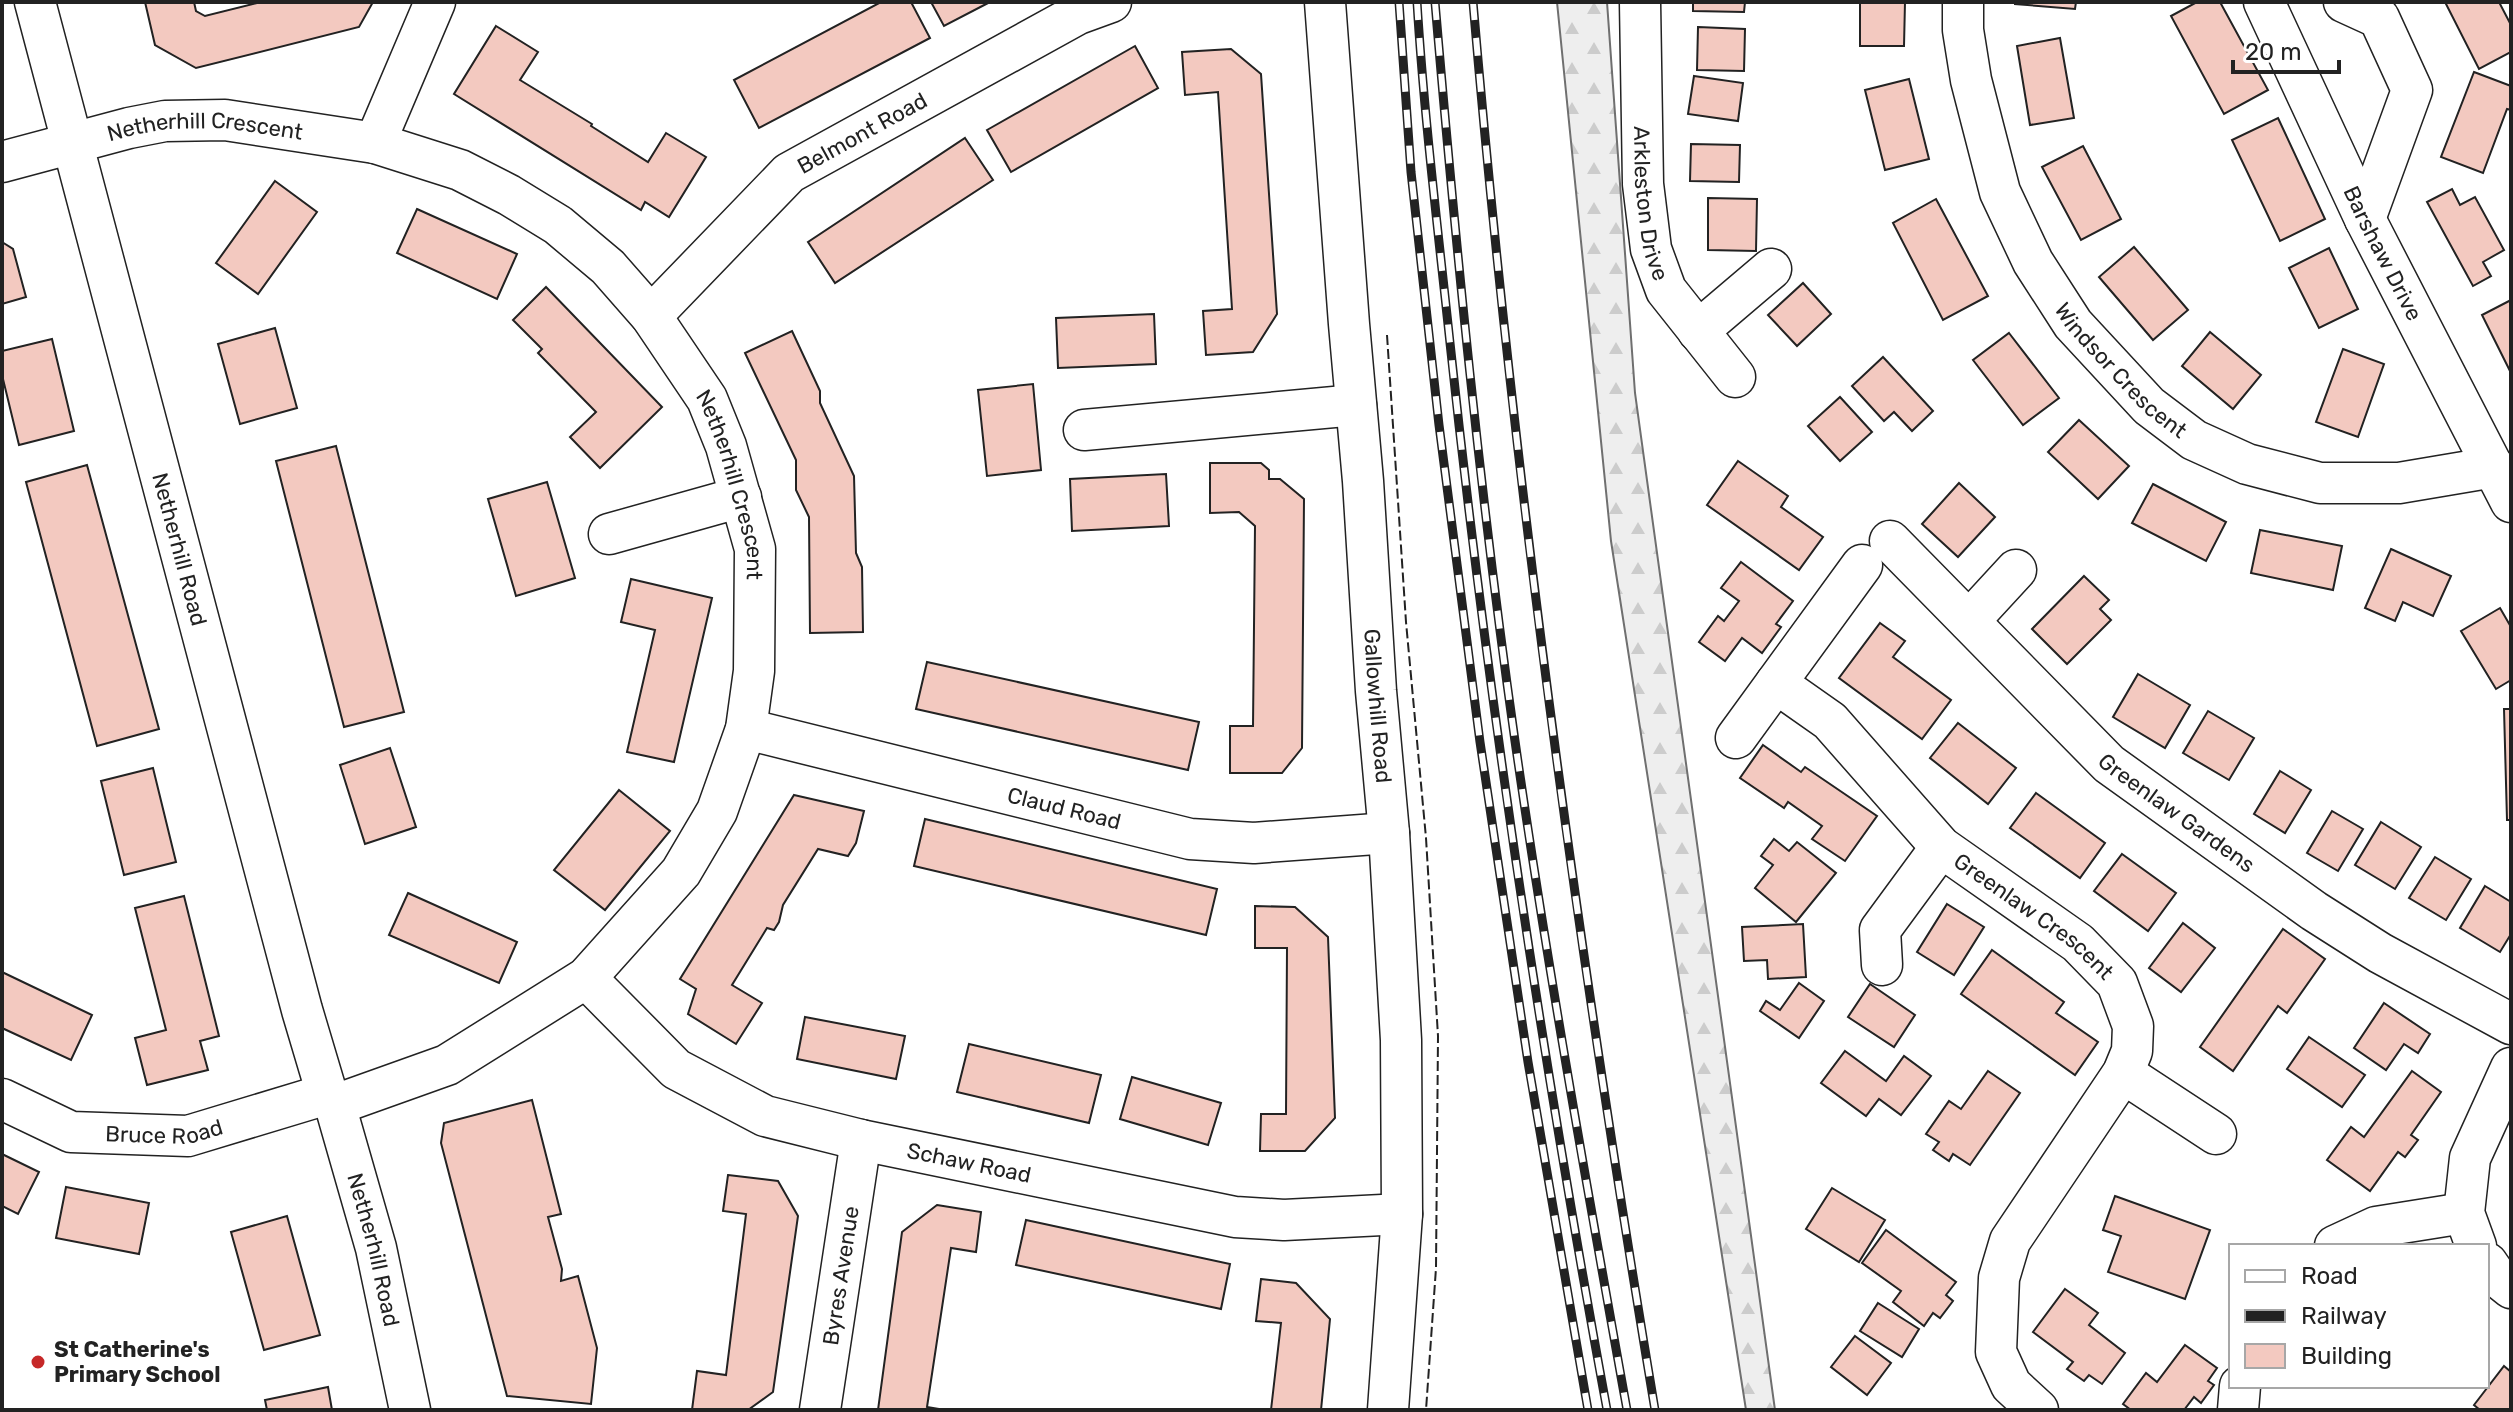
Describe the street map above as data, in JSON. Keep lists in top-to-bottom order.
{
  "streets": {
    "street": [
      "Belmont Road",
      "Netherhill Crescent",
      "Arkleston Drive",
      "Barshaw Drive",
      "Windsor Crescent",
      "Netherhill Road",
      "Gallowhill Road",
      "Claud Road",
      "Greenlaw Gardens",
      "Greenlaw Crescent",
      "Bruce Road",
      "Schaw Road",
      "Byres Avenue"
    ]
  },
  "crossings": [
    ["Belmont Road", "Netherhill Crescent"],
    ["Netherhill Crescent", "Netherhill Road"],
    ["Netherhill Crescent", "Claud Road"],
    ["Netherhill Crescent", "Bruce Road"],
    ["Netherhill Crescent", "Schaw Road"],
    ["Barshaw Drive", "Windsor Crescent"],
    ["Netherhill Road", "Bruce Road"],
    ["Gallowhill Road", "Claud Road"],
    ["Gallowhill Road", "Schaw Road"],
    ["Greenlaw Gardens", "Greenlaw Crescent"],
    ["Schaw Road", "Byres Avenue"]
  ],
  "places": ["St Catherine's Primary School"],
  "legend": ["Road", "Railway", "Building"],
  "scale_bar": "20 m"
}
